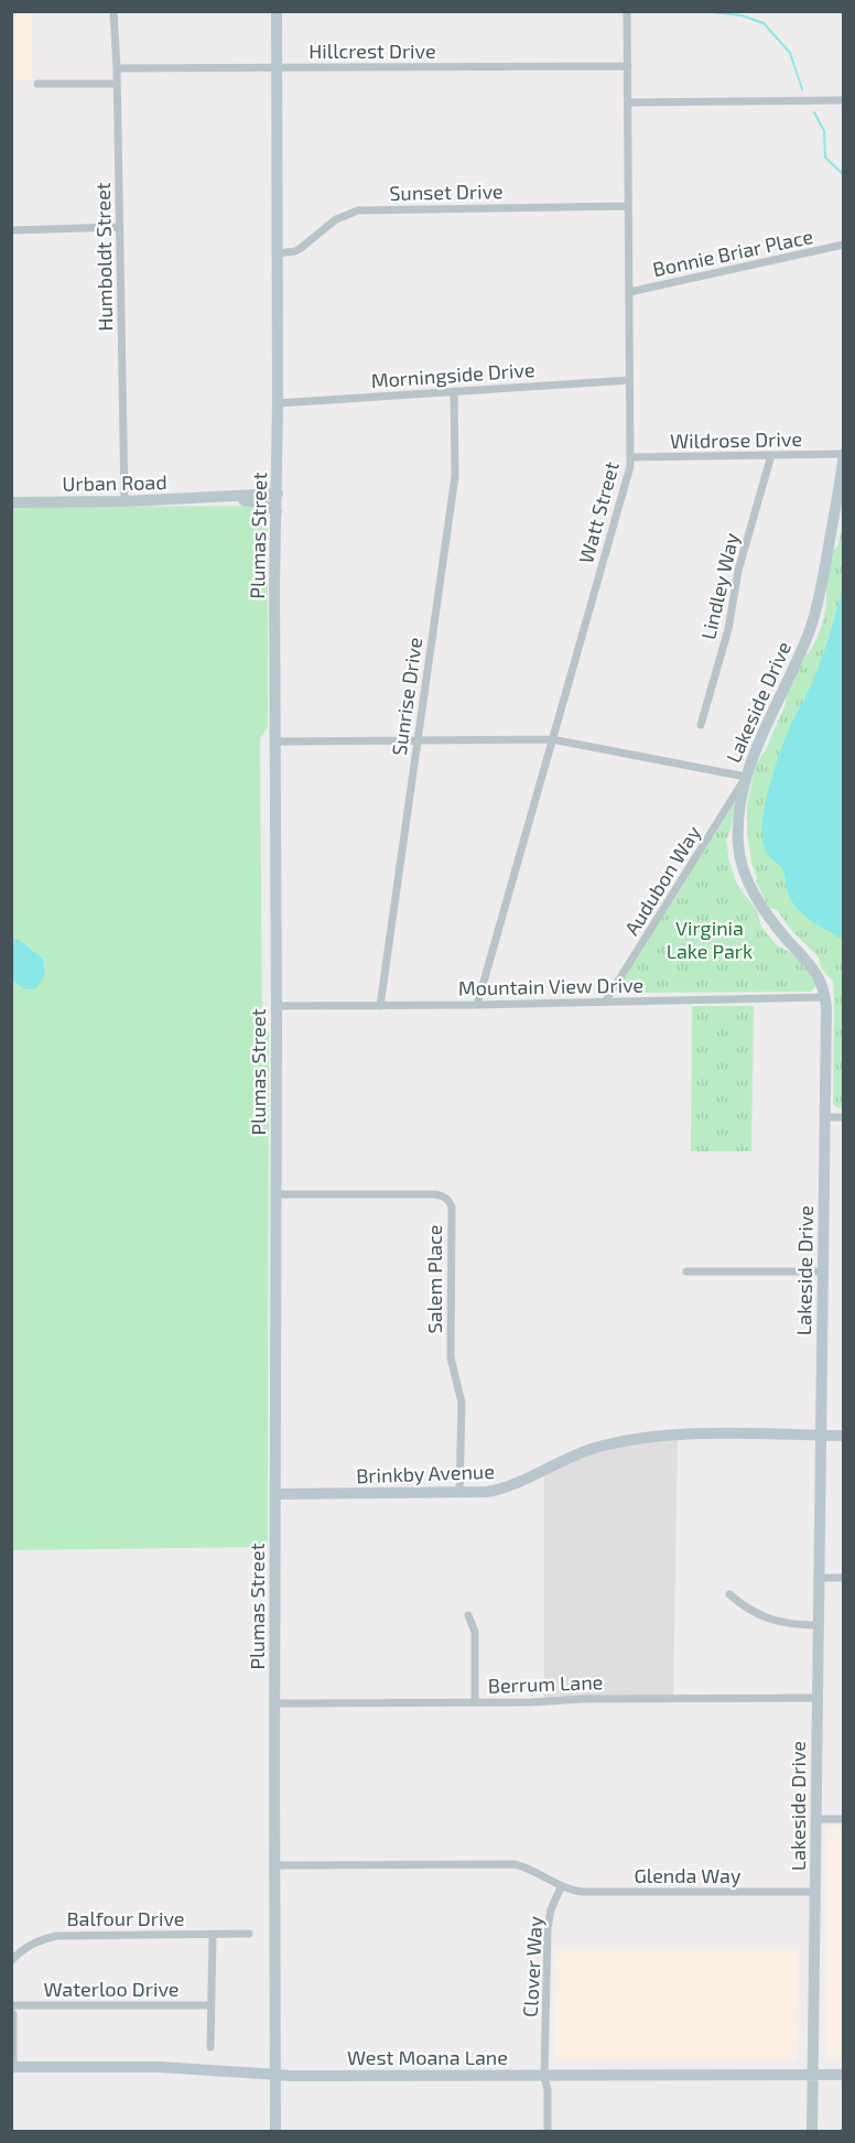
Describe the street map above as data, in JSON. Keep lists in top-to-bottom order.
{
  "streets": {
    "street": [
      "Hillcrest Drive",
      "Sunset Drive",
      "Bonnie Briar Place",
      "Humboldt Street",
      "Morningside Drive",
      "Wildrose Drive",
      "Urban Road",
      "Watt Street",
      "Plumas Street",
      "Lindley Way",
      "Sunrise Drive",
      "Lakeside Drive",
      "Audubon Way",
      "Mountain View Drive",
      "Salem Place",
      "Brinkby Avenue",
      "Berrum Lane",
      "Glenda Way",
      "Balfour Drive",
      "Clover Way",
      "Waterloo Drive",
      "West Moana Lane"
    ]
  },
  "crossings": [
    ["Hillcrest Drive", "Humboldt Street"],
    ["Hillcrest Drive", "Watt Street"],
    ["Hillcrest Drive", "Plumas Street"],
    ["Sunset Drive", "Watt Street"],
    ["Sunset Drive", "Plumas Street"],
    ["Bonnie Briar Place", "Watt Street"],
    ["Humboldt Street", "Urban Road"],
    ["Morningside Drive", "Watt Street"],
    ["Morningside Drive", "Plumas Street"],
    ["Morningside Drive", "Sunrise Drive"],
    ["Wildrose Drive", "Watt Street"],
    ["Wildrose Drive", "Lindley Way"],
    ["Wildrose Drive", "Lakeside Drive"],
    ["Urban Road", "Plumas Street"],
    ["Watt Street", "Mountain View Drive"],
    ["Plumas Street", "Mountain View Drive"],
    ["Plumas Street", "Salem Place"],
    ["Plumas Street", "Brinkby Avenue"],
    ["Plumas Street", "Berrum Lane"],
    ["Plumas Street", "West Moana Lane"],
    ["Sunrise Drive", "Mountain View Drive"],
    ["Lakeside Drive", "Audubon Way"],
    ["Lakeside Drive", "Mountain View Drive"],
    ["Lakeside Drive", "Brinkby Avenue"],
    ["Lakeside Drive", "Berrum Lane"],
    ["Lakeside Drive", "Glenda Way"],
    ["Lakeside Drive", "West Moana Lane"],
    ["Audubon Way", "Mountain View Drive"],
    ["Salem Place", "Brinkby Avenue"],
    ["Glenda Way", "Clover Way"],
    ["Clover Way", "West Moana Lane"]
  ],
  "parks": ["Virginia Lake Park"]
}
